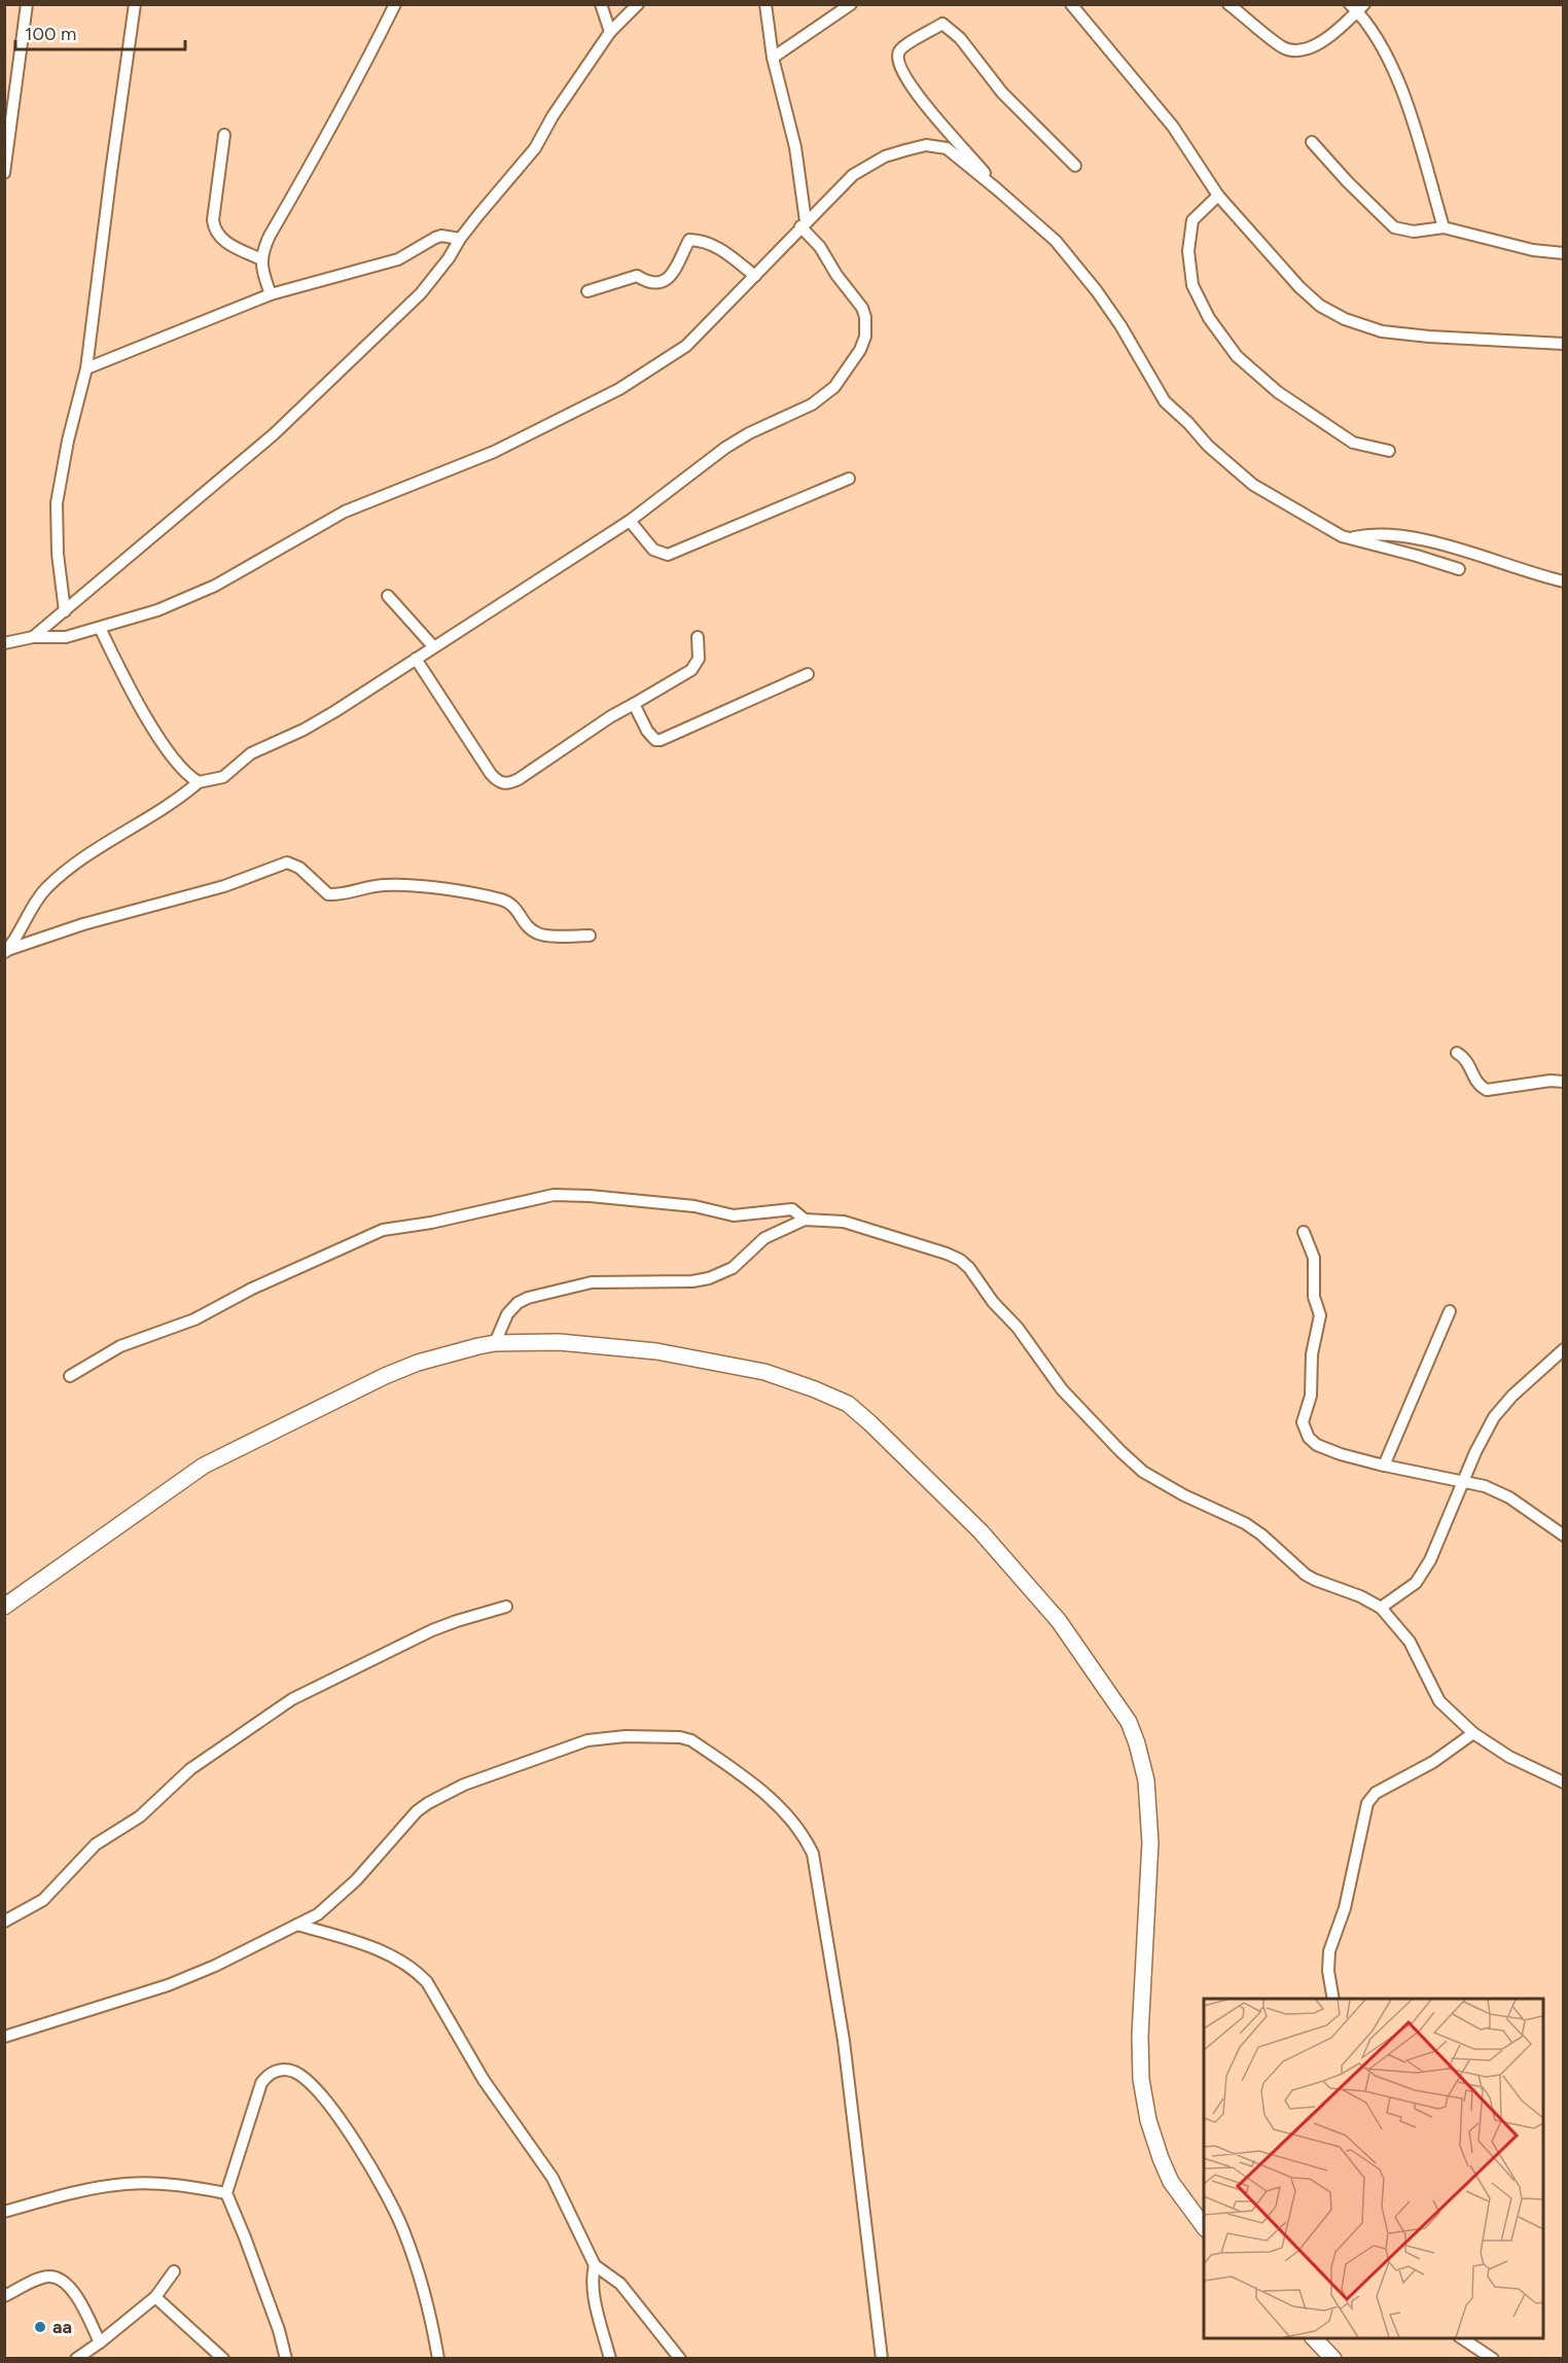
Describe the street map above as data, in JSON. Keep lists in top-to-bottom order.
{
  "places": ["aa"],
  "scale_bar": "100 m"
}
